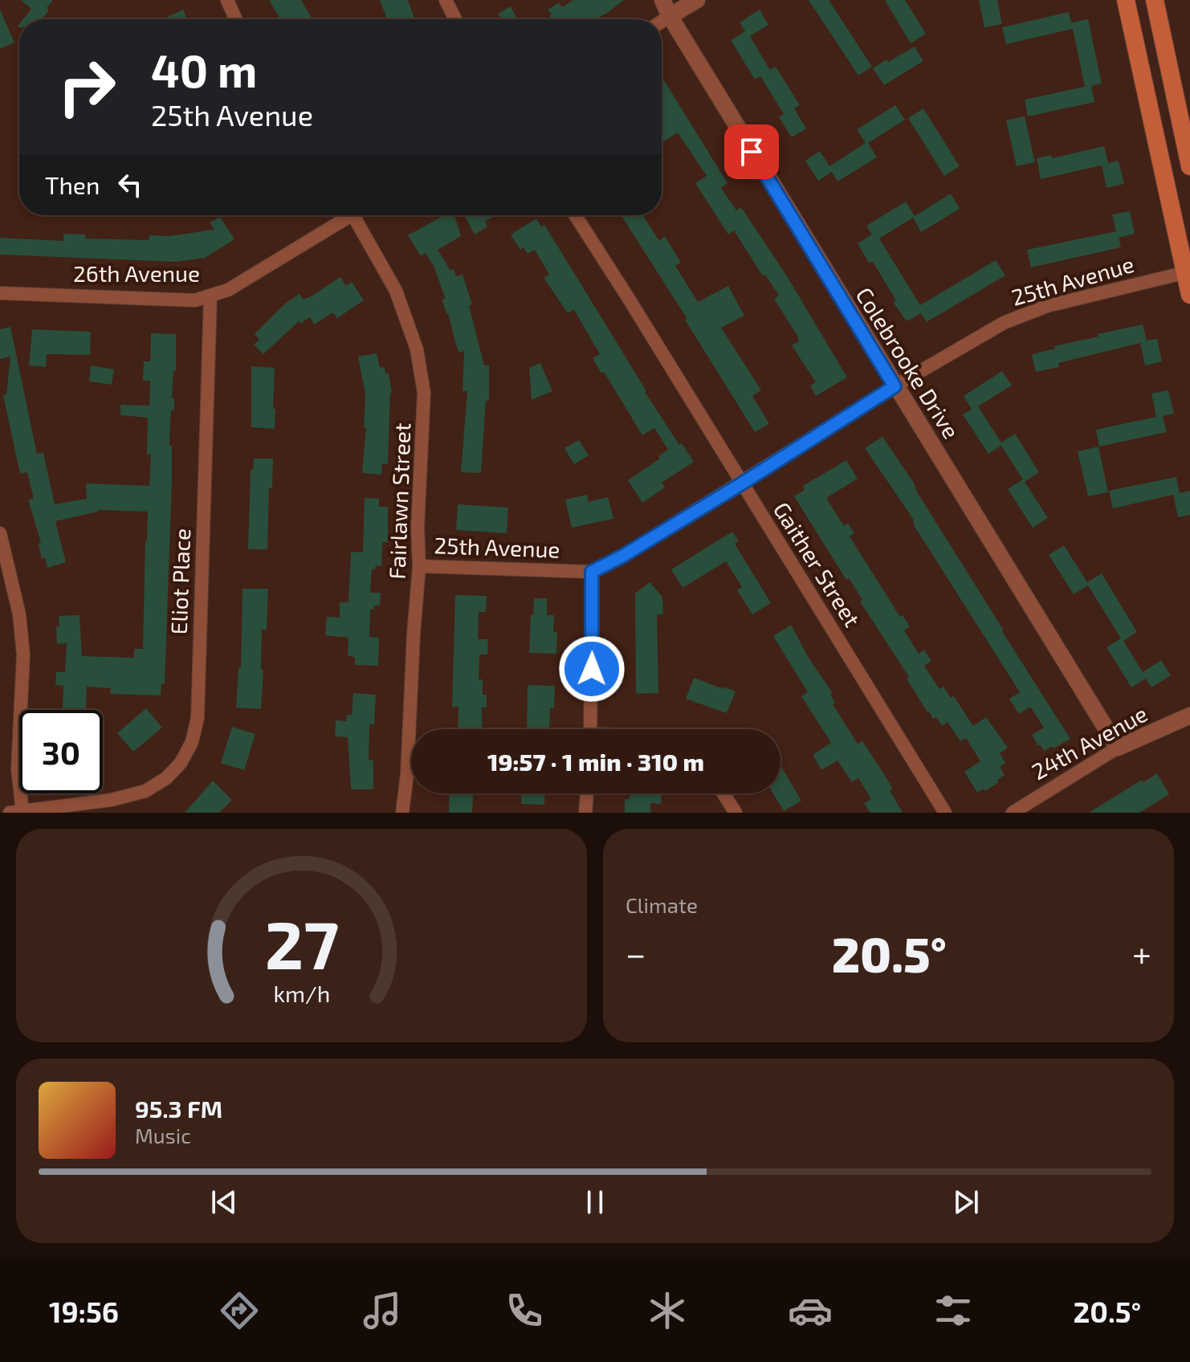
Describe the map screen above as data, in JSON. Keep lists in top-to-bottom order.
{
  "streets": {
    "street": [
      "26th Avenue",
      "25th Avenue",
      "Colebrooke Drive",
      "Fairlawn Street",
      "Gaither Street",
      "Eliot Place",
      "24th Avenue"
    ]
  },
  "crossings": [
    ["26th Avenue", "Eliot Place"],
    ["25th Avenue", "Colebrooke Drive"],
    ["25th Avenue", "Fairlawn Street"],
    ["25th Avenue", "Gaither Street"],
    ["Colebrooke Drive", "24th Avenue"]
  ],
  "page": {
    "turn": ["40 m", "25th Avenue"],
    "then": "Then",
    "limit": "30",
    "trip": "19:57 · 1 min · 310 m",
    "tile": "Climate",
    "heat": ["−", "20.5°", "+"],
    "song": ["95.3 FM", "Music"],
    "tabs": ["19:56", "20.5°"],
    "gauge": ["27", "km/h"]
  }
}
